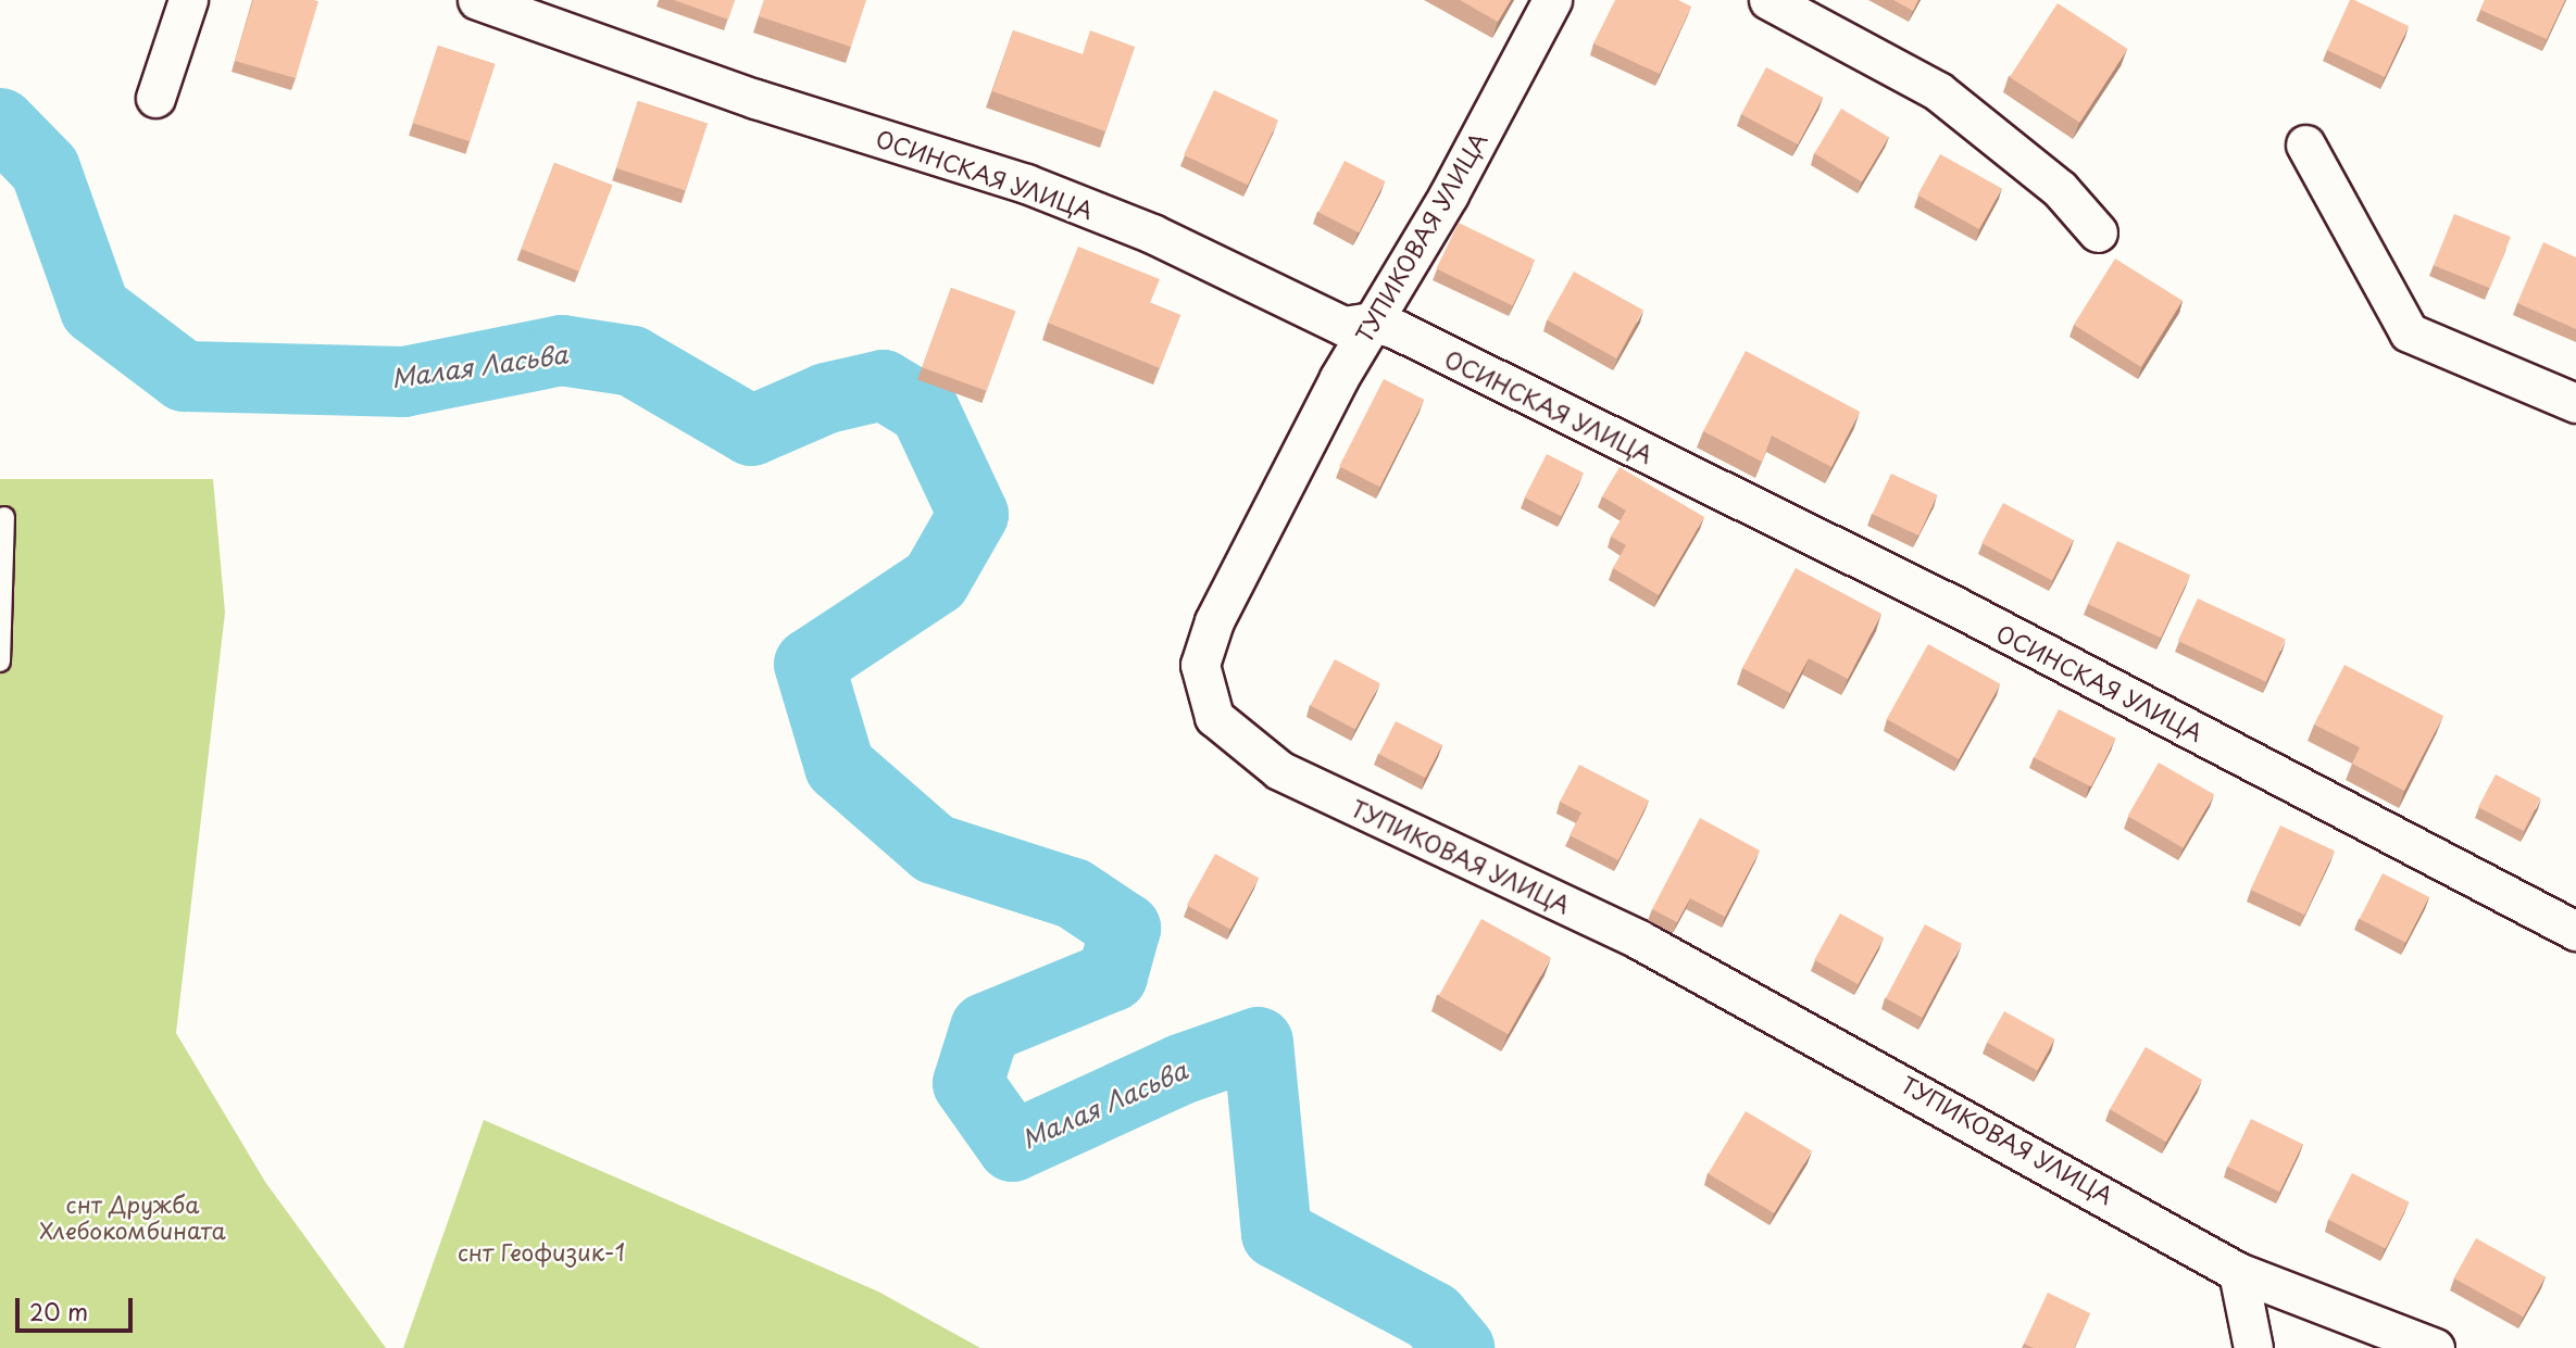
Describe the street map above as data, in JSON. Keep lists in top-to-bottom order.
{
  "streets": {
    "street": ["ОСИНСКАЯ УЛИЦА", "ТУПИКОВАЯ УЛИЦА"]
  },
  "crossings": [
    ["ОСИНСКАЯ УЛИЦА", "ТУПИКОВАЯ УЛИЦА"]
  ],
  "water": ["Малая Ласьва"],
  "parks": ["снт Дружба Хлебокомбината", "снт Геофизик-1"],
  "scale_bar": "20 m"
}
